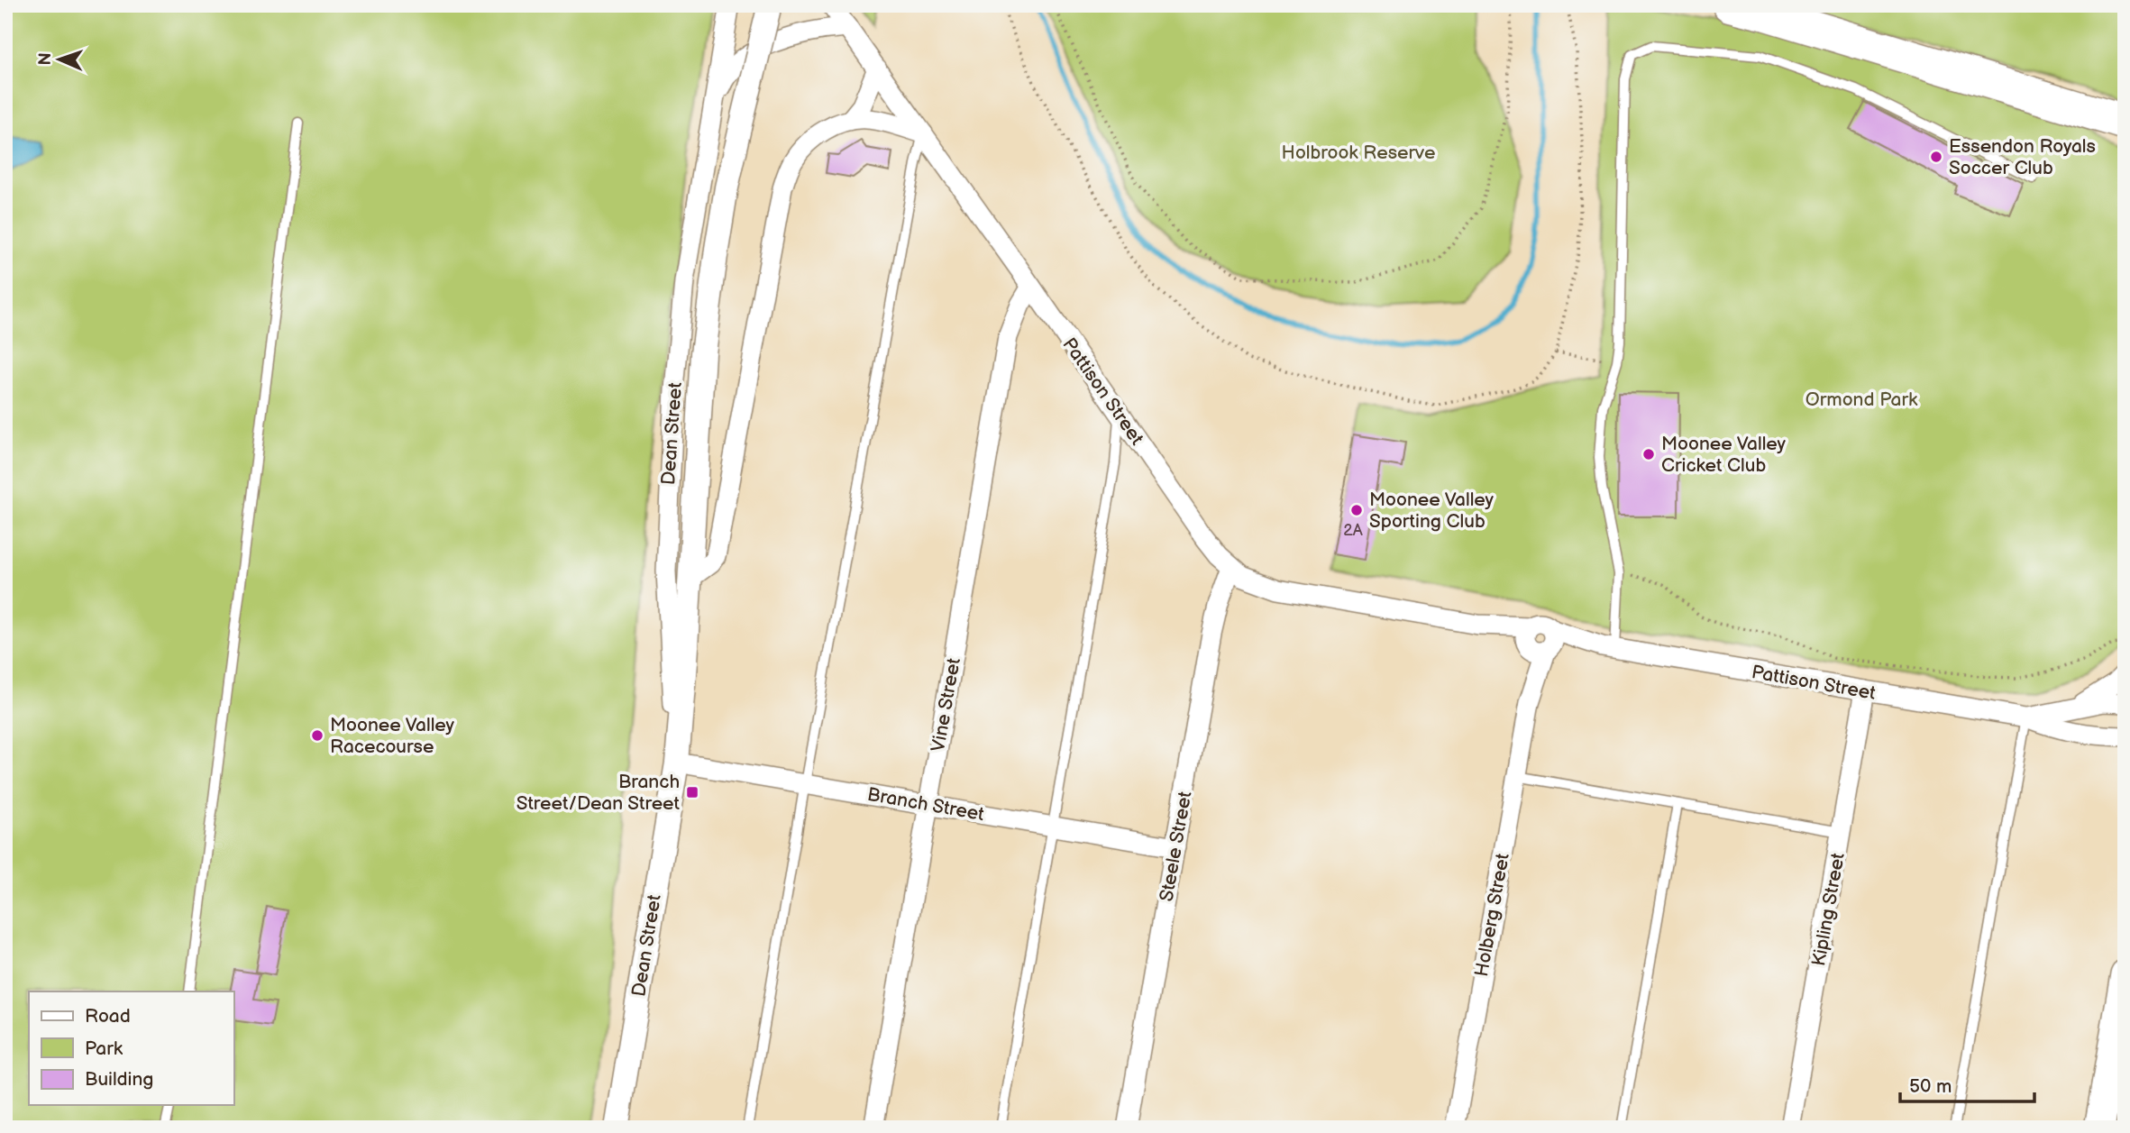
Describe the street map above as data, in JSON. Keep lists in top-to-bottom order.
{
  "streets": {
    "street": [
      "Pattison Street",
      "Dean Street",
      "Vine Street",
      "Branch Street",
      "Steele Street",
      "Kipling Street",
      "Holberg Street"
    ]
  },
  "crossings": [
    ["Pattison Street", "Dean Street"],
    ["Pattison Street", "Vine Street"],
    ["Pattison Street", "Steele Street"],
    ["Pattison Street", "Kipling Street"],
    ["Pattison Street", "Holberg Street"],
    ["Dean Street", "Branch Street"],
    ["Vine Street", "Branch Street"],
    ["Branch Street", "Steele Street"]
  ],
  "parks": ["Holbrook Reserve", "Ormond Park"],
  "places": {
    "other": [
      "Essendon Royals Soccer Club",
      "Moonee Valley Cricket Club",
      "Moonee Valley Sporting Club",
      "Moonee Valley Racecourse"
    ],
    "transit": ["Branch Street/Dean Street"]
  },
  "house_numbers": ["2A"],
  "legend": ["Road", "Park", "Building"],
  "scale_bar": "50 m",
  "north": "left"
}
